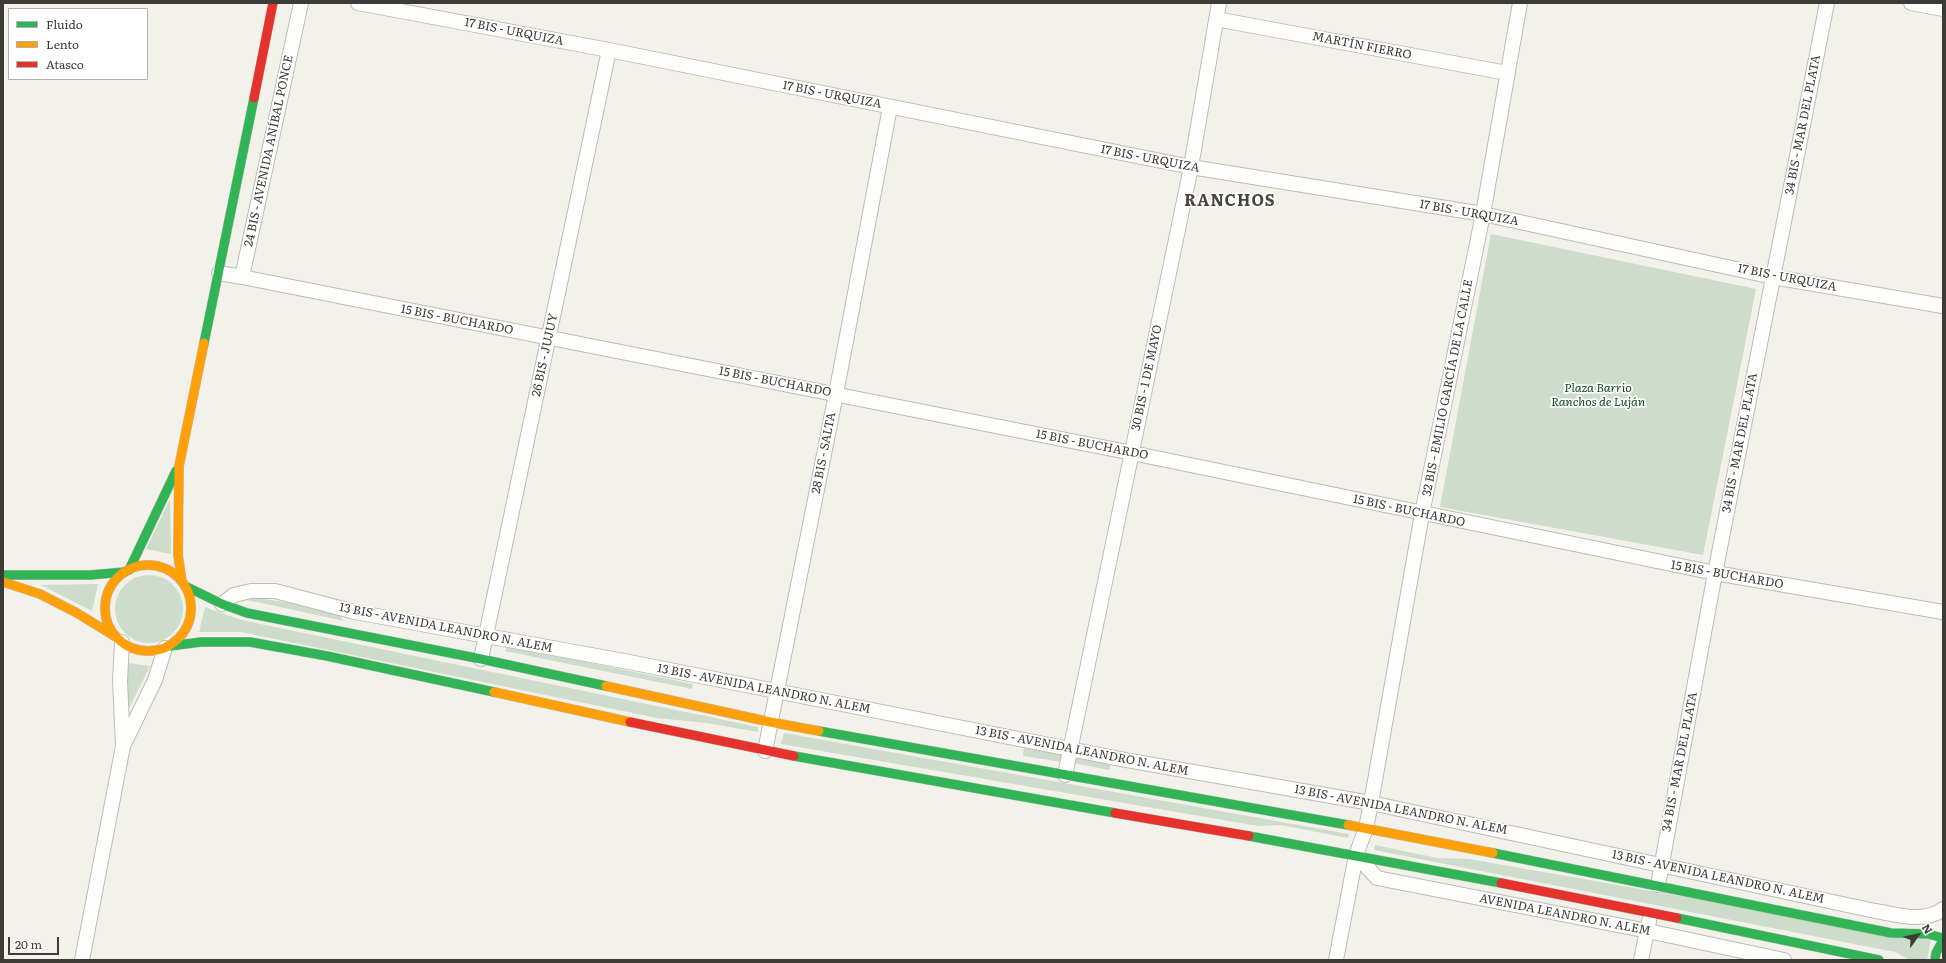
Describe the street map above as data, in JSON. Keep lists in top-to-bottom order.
{
  "streets": {
    "main road": ["24 BIS - AVENIDA ANÍBAL PONCE", "13 BIS - AVENIDA LEANDRO N. ALEM"],
    "street": [
      "17 BIS - URQUIZA",
      "MARTÍN FIERRO",
      "34 BIS - MAR DEL PLATA",
      "15 BIS - BUCHARDO",
      "26 BIS - JUJUY",
      "30 BIS - 1 DE MAYO",
      "32 BIS - EMILIO GARCÍA DE LA CALLE",
      "28 BIS - SALTA",
      "AVENIDA LEANDRO N. ALEM"
    ]
  },
  "crossings": [
    ["17 BIS - URQUIZA", "34 BIS - MAR DEL PLATA"],
    ["17 BIS - URQUIZA", "26 BIS - JUJUY"],
    ["17 BIS - URQUIZA", "30 BIS - 1 DE MAYO"],
    ["17 BIS - URQUIZA", "32 BIS - EMILIO GARCÍA DE LA CALLE"],
    ["17 BIS - URQUIZA", "28 BIS - SALTA"],
    ["MARTÍN FIERRO", "30 BIS - 1 DE MAYO"],
    ["MARTÍN FIERRO", "32 BIS - EMILIO GARCÍA DE LA CALLE"],
    ["34 BIS - MAR DEL PLATA", "15 BIS - BUCHARDO"],
    ["34 BIS - MAR DEL PLATA", "13 BIS - AVENIDA LEANDRO N. ALEM"],
    ["24 BIS - AVENIDA ANÍBAL PONCE", "15 BIS - BUCHARDO"],
    ["24 BIS - AVENIDA ANÍBAL PONCE", "13 BIS - AVENIDA LEANDRO N. ALEM"],
    ["15 BIS - BUCHARDO", "26 BIS - JUJUY"],
    ["15 BIS - BUCHARDO", "30 BIS - 1 DE MAYO"],
    ["15 BIS - BUCHARDO", "32 BIS - EMILIO GARCÍA DE LA CALLE"],
    ["15 BIS - BUCHARDO", "28 BIS - SALTA"],
    ["26 BIS - JUJUY", "13 BIS - AVENIDA LEANDRO N. ALEM"],
    ["30 BIS - 1 DE MAYO", "13 BIS - AVENIDA LEANDRO N. ALEM"],
    ["32 BIS - EMILIO GARCÍA DE LA CALLE", "13 BIS - AVENIDA LEANDRO N. ALEM"],
    ["32 BIS - EMILIO GARCÍA DE LA CALLE", "AVENIDA LEANDRO N. ALEM"],
    ["28 BIS - SALTA", "13 BIS - AVENIDA LEANDRO N. ALEM"]
  ],
  "districts": ["RANCHOS"],
  "parks": ["Plaza Barrio Ranchos de Luján"],
  "legend": ["Fluido", "Lento", "Atasco"],
  "scale_bar": "20 m",
  "north": "top right"
}
